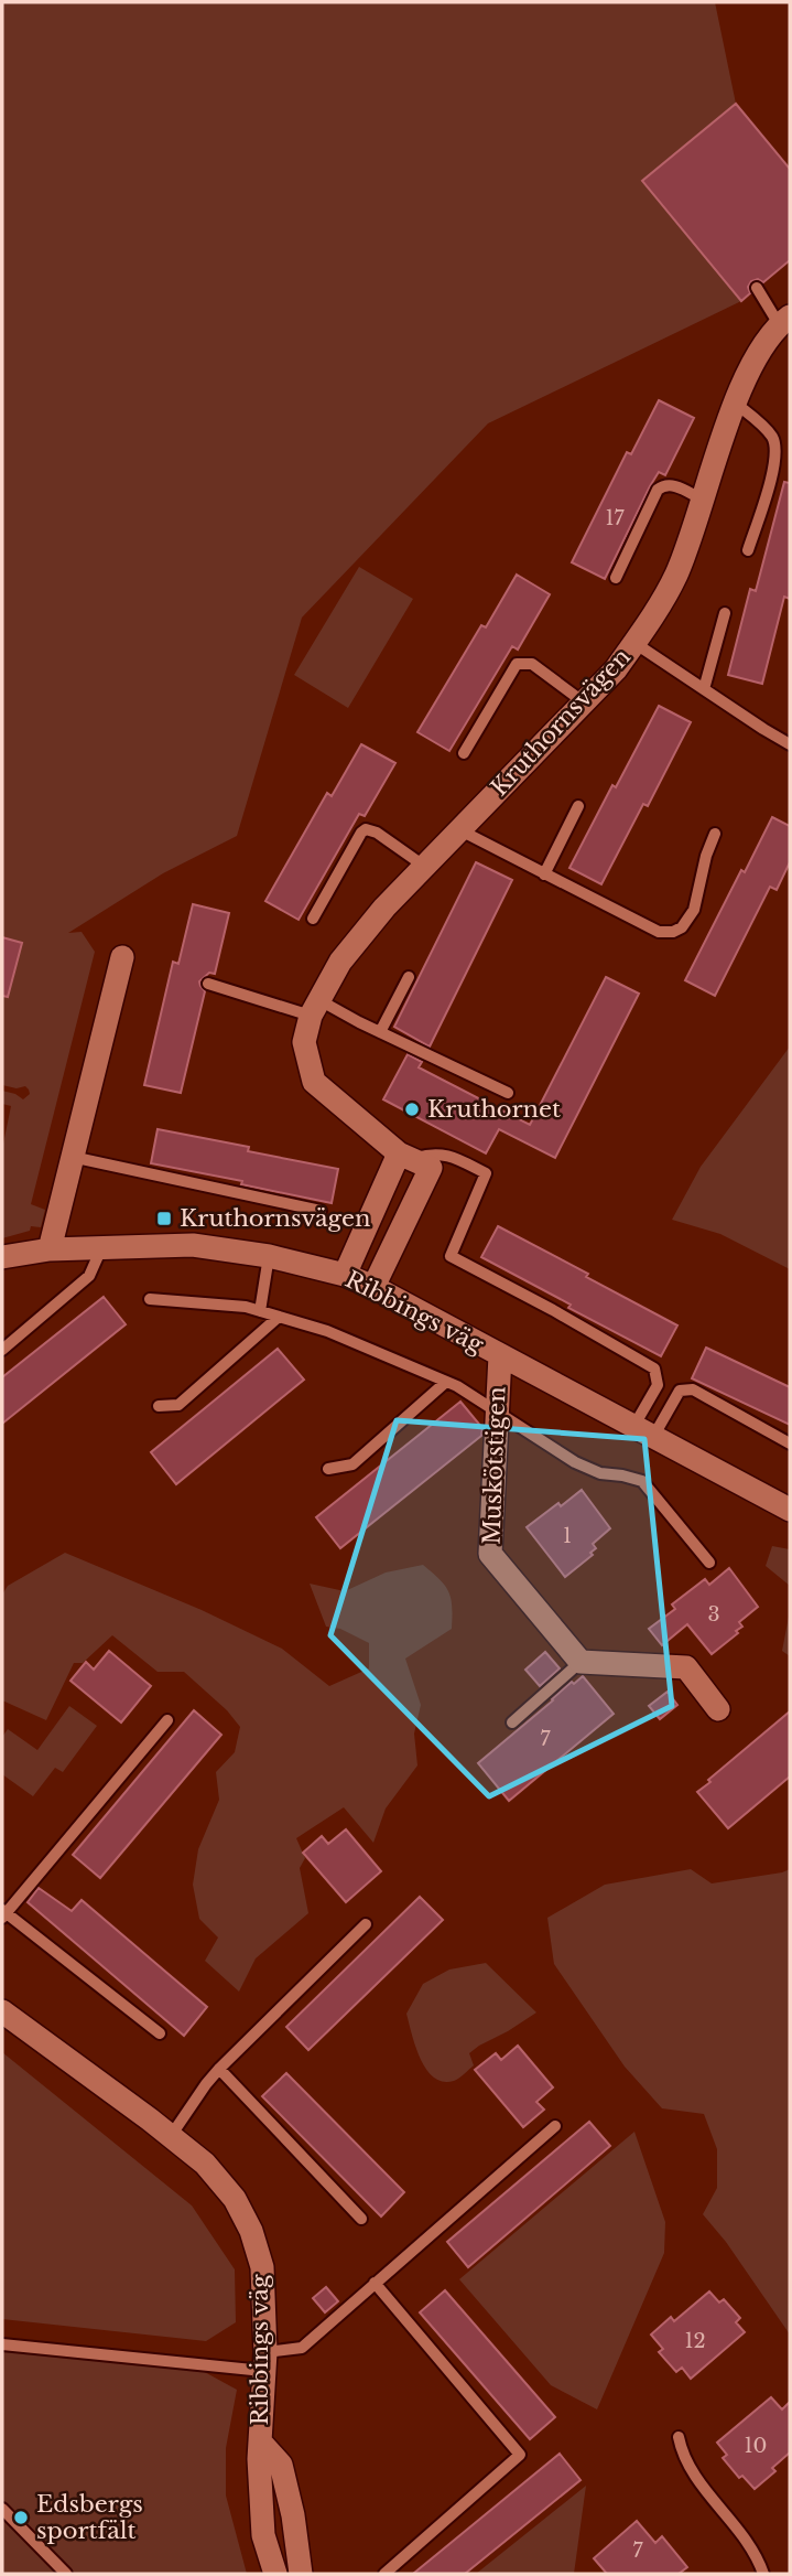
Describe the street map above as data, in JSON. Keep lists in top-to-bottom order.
{
  "streets": {
    "street": ["Kruthornsvägen", "Ribbings väg", "Muskötstigen"]
  },
  "crossings": [
    ["Kruthornsvägen", "Ribbings väg"],
    ["Ribbings väg", "Muskötstigen"]
  ],
  "places": {
    "other": ["Kruthornet", "Edsbergs sportfält"],
    "transit": ["Kruthornsvägen"]
  },
  "house_numbers": [
    "17",
    "1",
    "3",
    "7",
    "12",
    "10",
    "7"
  ]
}
